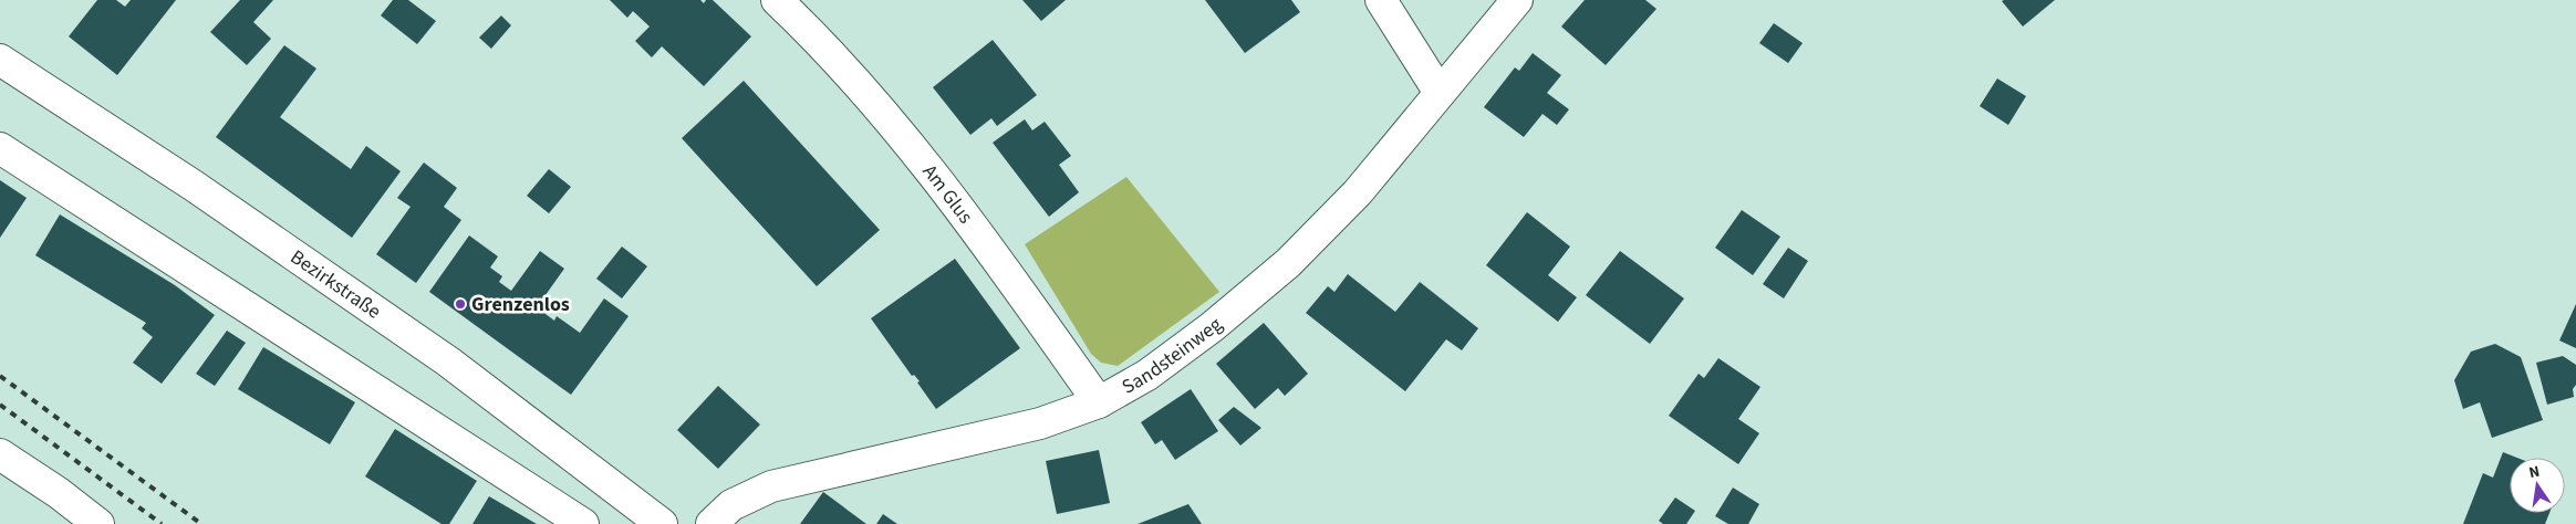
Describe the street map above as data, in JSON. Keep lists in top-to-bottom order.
{
  "streets": {
    "street": ["Am Glus", "Bezirkstraße", "Sandsteinweg"]
  },
  "crossings": [
    ["Am Glus", "Sandsteinweg"]
  ],
  "places": ["Grenzenlos"],
  "north": "top"
}
